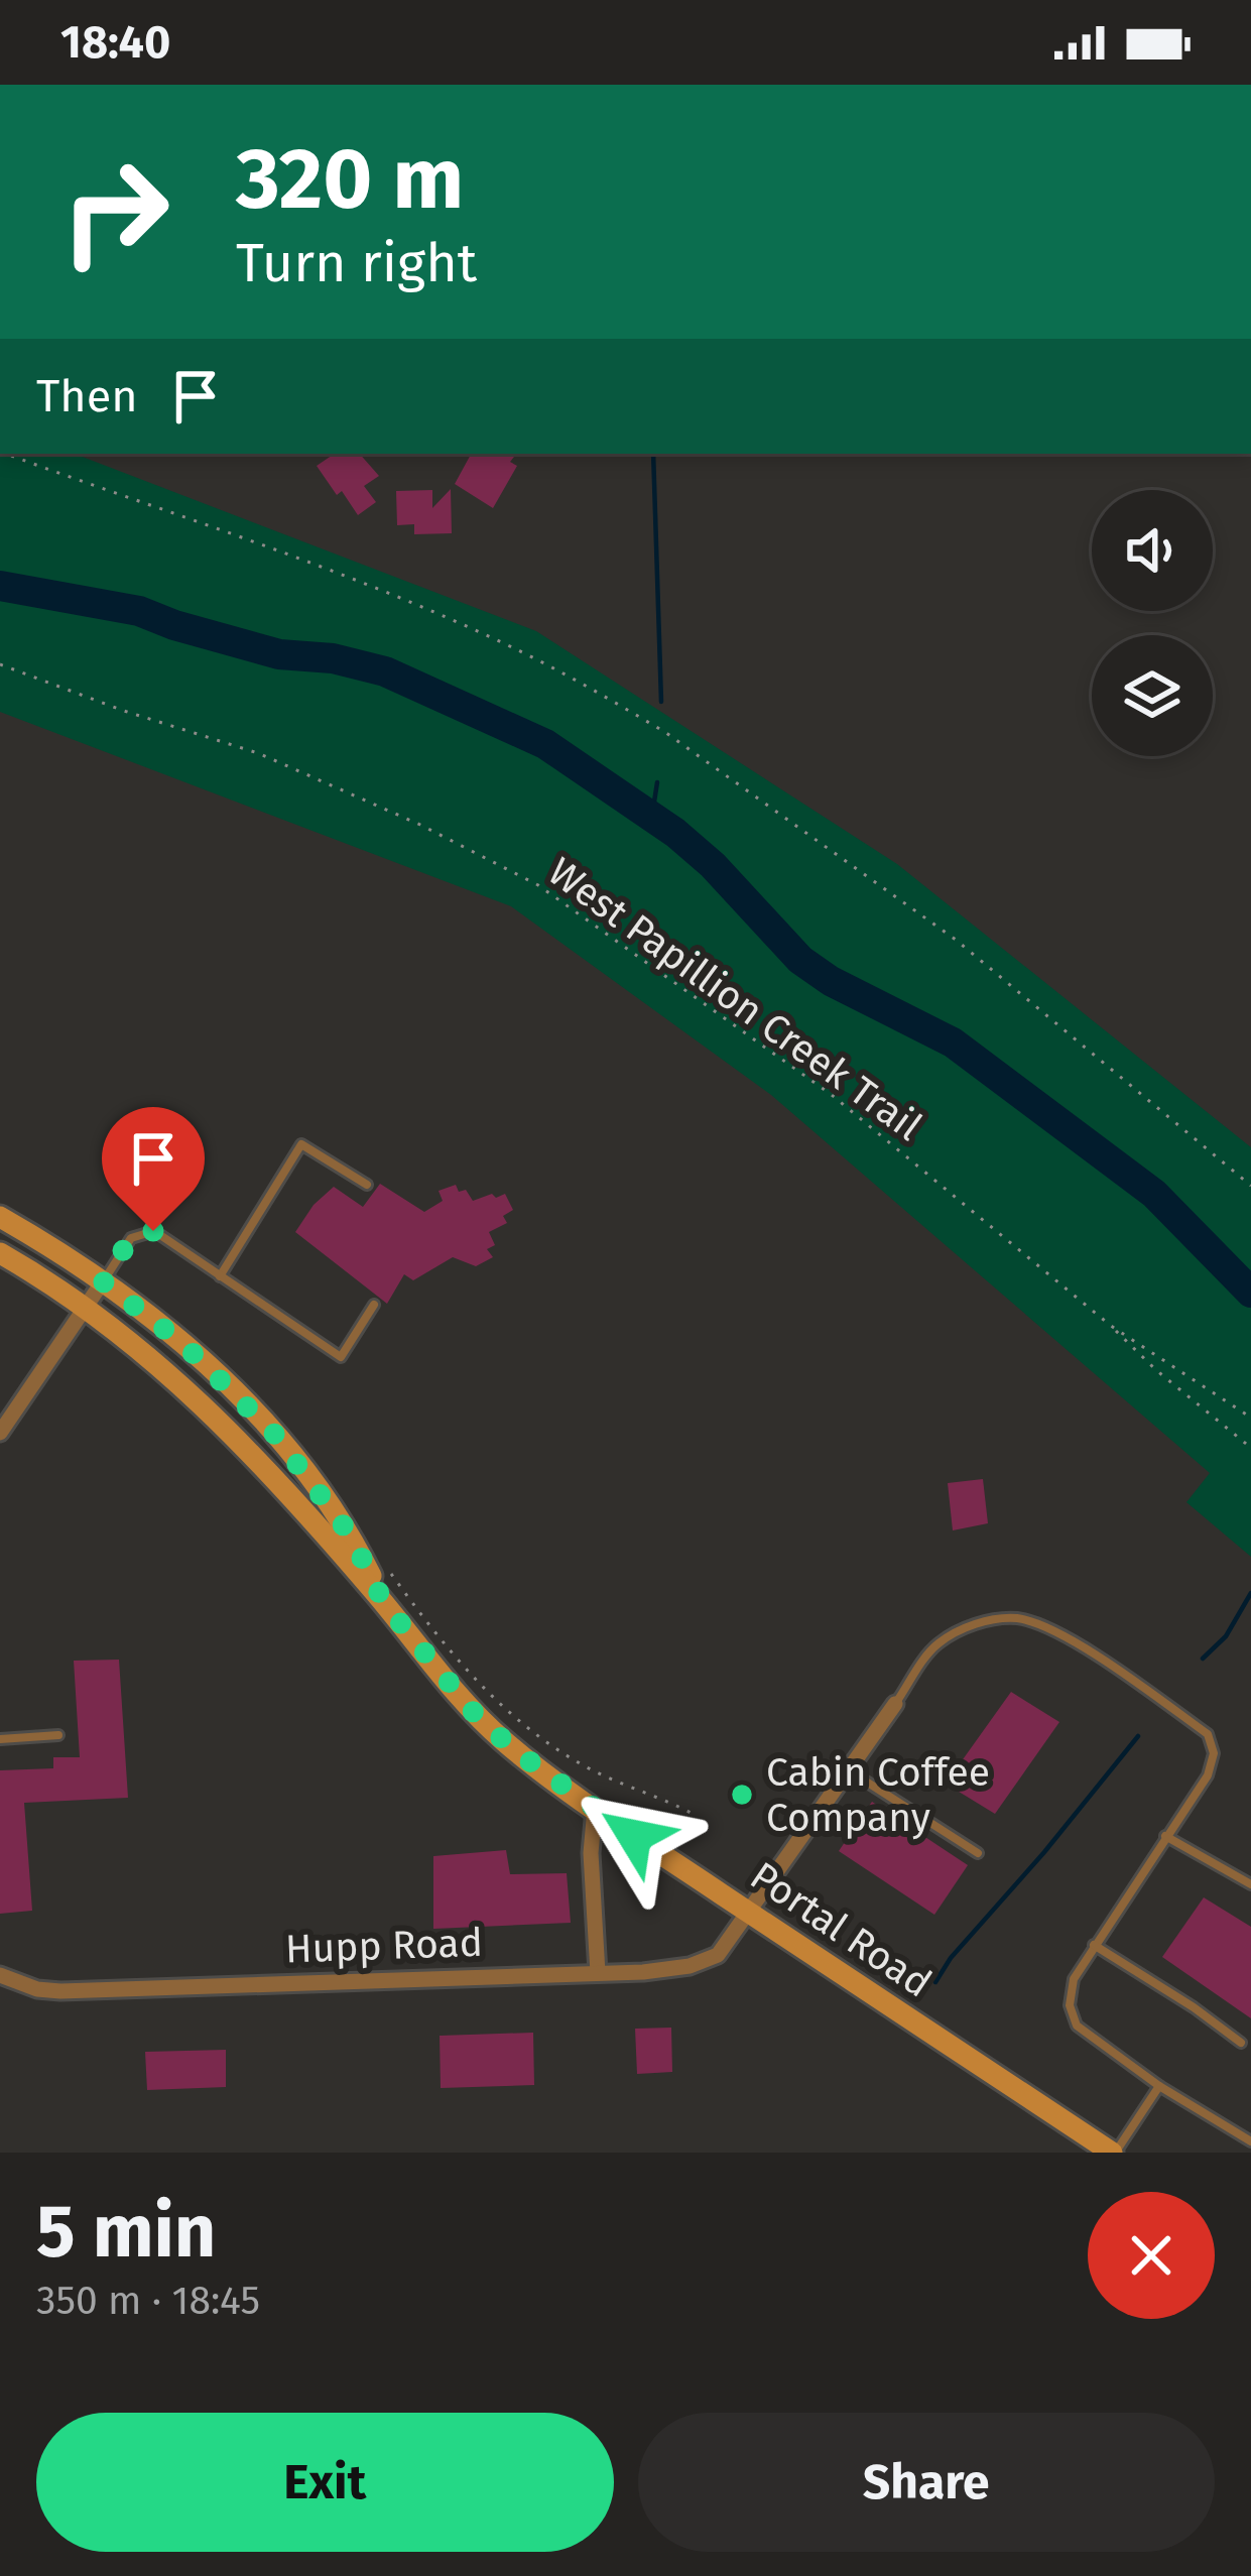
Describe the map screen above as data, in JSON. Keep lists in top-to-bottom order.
{
  "streets": {
    "main road": ["Portal Road"],
    "street": ["Hupp Road"],
    "path": ["West Papillion Creek Trail"]
  },
  "crossings": [
    ["Portal Road", "Hupp Road"]
  ],
  "places": ["Cabin Coffee Company"],
  "page": {
    "status": "18:40",
    "turn": ["320 m", "Turn right"],
    "then": "Then",
    "heading": ["5 min", "350 m · 18:45"],
    "buttons": ["Exit", "Share"]
  }
}
